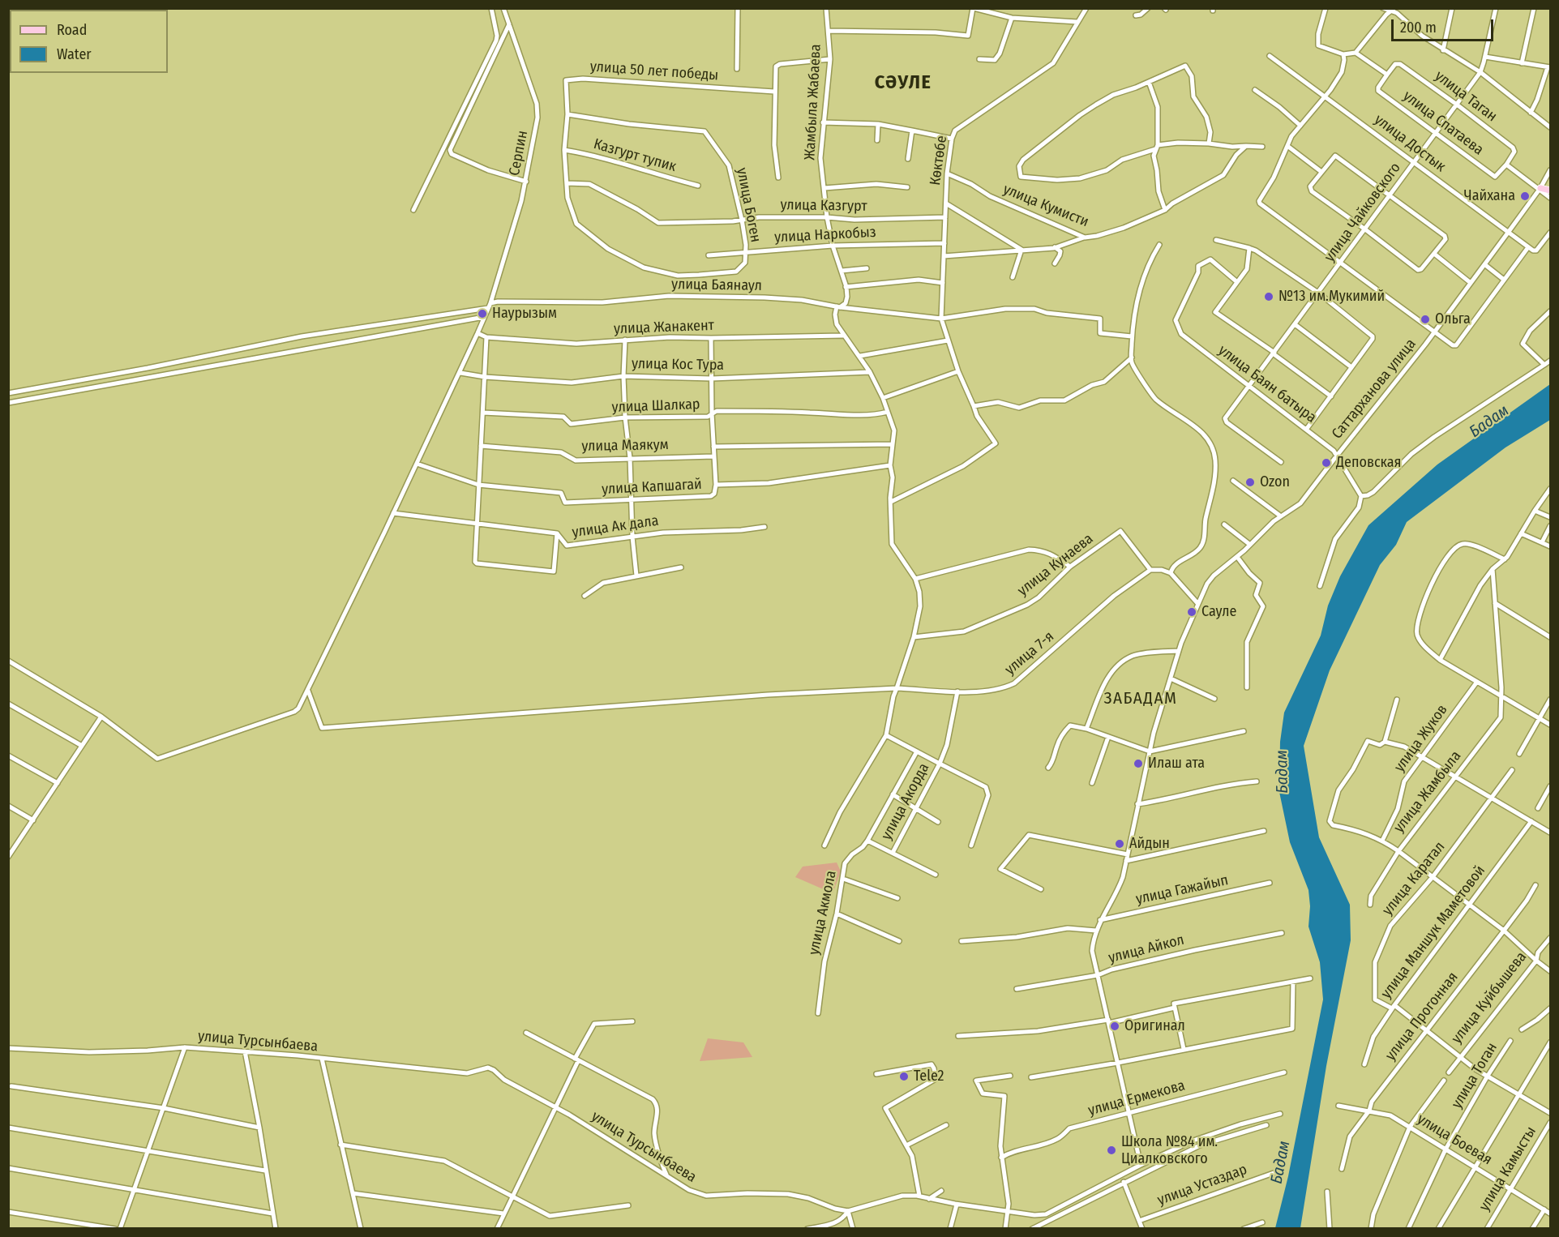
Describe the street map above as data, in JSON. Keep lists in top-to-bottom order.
{
  "streets": {
    "street": [
      "улица 50 лет победы",
      "улица Таган",
      "Жамбыла Жабаева",
      "улица Спатаева",
      "улица Достык",
      "Серпин",
      "Казгурт тупик",
      "Көктөбе",
      "улица Боген",
      "улица Казгурт",
      "улица Кумисти",
      "улица Чайковского",
      "улица Наркобыз",
      "улица Баянаул",
      "улица Жанакент",
      "улица Кос Тура",
      "улица Баян батыра",
      "Саттарханова улица",
      "улица Шалкар",
      "улица Маякум",
      "улица Капшагай",
      "улица Ак дала",
      "улица Кунаева",
      "улица 7-я",
      "улица Жуков",
      "улица Жамбыла",
      "улица Акорда",
      "улица Каратал",
      "улица Гажайып",
      "улица Акмола",
      "улица Маншук Маметовой",
      "улица Айкол",
      "улица Куйбышева",
      "улица Прогонная",
      "улица Турсынбаева",
      "улица Тоган",
      "улица Ермекова",
      "улица Боевая",
      "улица Камысты",
      "улица Устаздар"
    ]
  },
  "crossings": [
    ["улица 50 лет победы", "улица Боген"],
    ["улица Таган", "улица Спатаева"],
    ["улица Таган", "улица Чайковского"],
    ["Жамбыла Жабаева", "улица Казгурт"],
    ["Жамбыла Жабаева", "улица Наркобыз"],
    ["Жамбыла Жабаева", "улица Баянаул"],
    ["улица Спатаева", "улица Чайковского"],
    ["улица Достык", "улица Чайковского"],
    ["улица Достык", "Саттарханова улица"],
    ["Серпин", "улица Баянаул"],
    ["Серпин", "улица Кос Тура"],
    ["Серпин", "улица Капшагай"],
    ["Серпин", "улица Ак дала"],
    ["Серпин", "улица 7-я"],
    ["Казгурт тупик", "улица Боген"],
    ["Көктөбе", "улица Казгурт"],
    ["Көктөбе", "улица Кумисти"],
    ["Көктөбе", "улица Наркобыз"],
    ["Көктөбе", "улица Баянаул"],
    ["улица Боген", "улица Казгурт"],
    ["улица Боген", "улица Наркобыз"],
    ["улица Чайковского", "улица Баян батыра"],
    ["улица Баян батыра", "Саттарханова улица"],
    ["Саттарханова улица", "улица Гажайып"],
    ["Саттарханова улица", "улица Айкол"],
    ["Саттарханова улица", "улица Ермекова"],
    ["улица Кунаева", "улица 7-я"],
    ["улица Акорда", "улица Акмола"],
    ["улица Каратал", "улица Маншук Маметовой"],
    ["улица Прогонная", "улица Боевая"],
    ["улица Тоган", "улица Боевая"],
    ["улица Боевая", "улица Камысты"]
  ],
  "districts": ["СӘУЛЕ", "ЗАБАДАМ"],
  "water": ["Бадам"],
  "places": [
    "Чайхана",
    "№13 им.Мукимий",
    "Наурызым",
    "Ольга",
    "Деповская",
    "Ozon",
    "Сауле",
    "Илаш ата",
    "Айдын",
    "Оригинал",
    "Tele2",
    "Школа №84 им. Циалковского"
  ],
  "legend": ["Road", "Water"],
  "scale_bar": "200 m"
}
